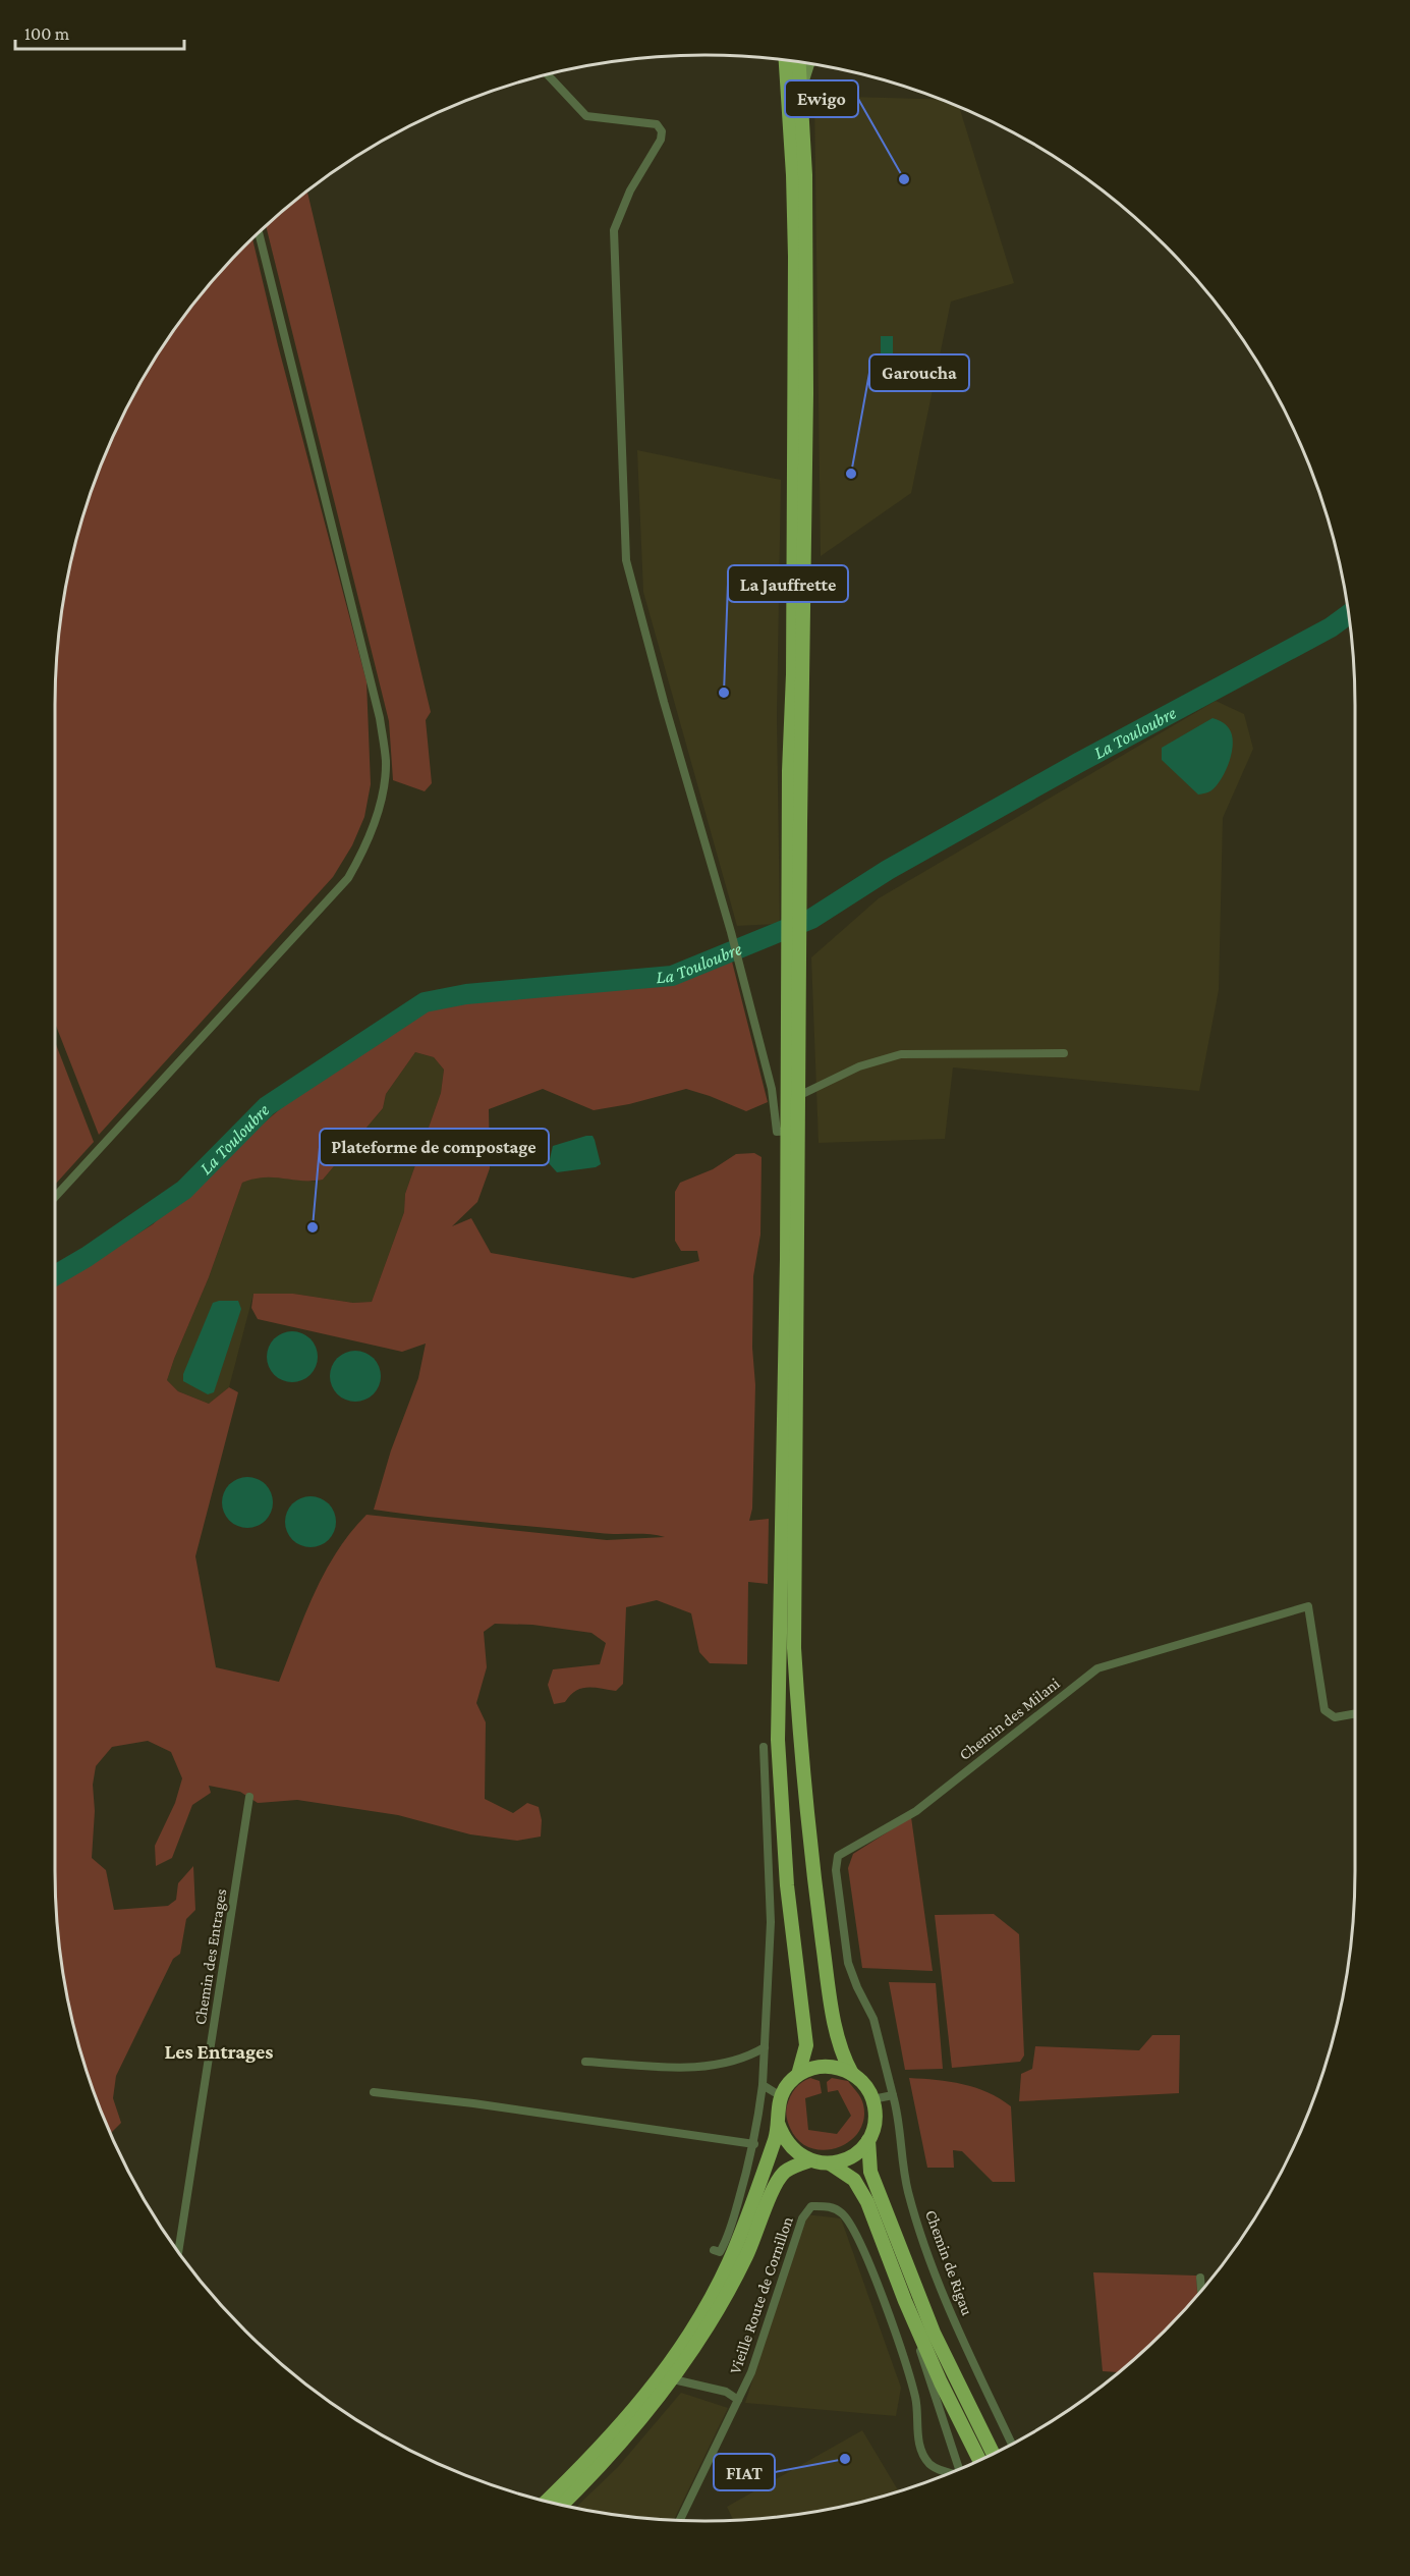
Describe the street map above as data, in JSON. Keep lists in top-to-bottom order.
{
  "streets": {
    "street": [
      "Chemin des Milani",
      "Chemin des Entrages",
      "Chemin de Rigau",
      "Vieille Route de Cornillon"
    ]
  },
  "crossings": [
    ["Chemin des Milani", "Chemin de Rigau"]
  ],
  "districts": ["Les Entrages"],
  "water": ["La Touloubre"],
  "places": [
    "Ewigo",
    "Garoucha",
    "La Jauffrette",
    "Plateforme de compostage",
    "FIAT"
  ],
  "scale_bar": "100 m"
}
